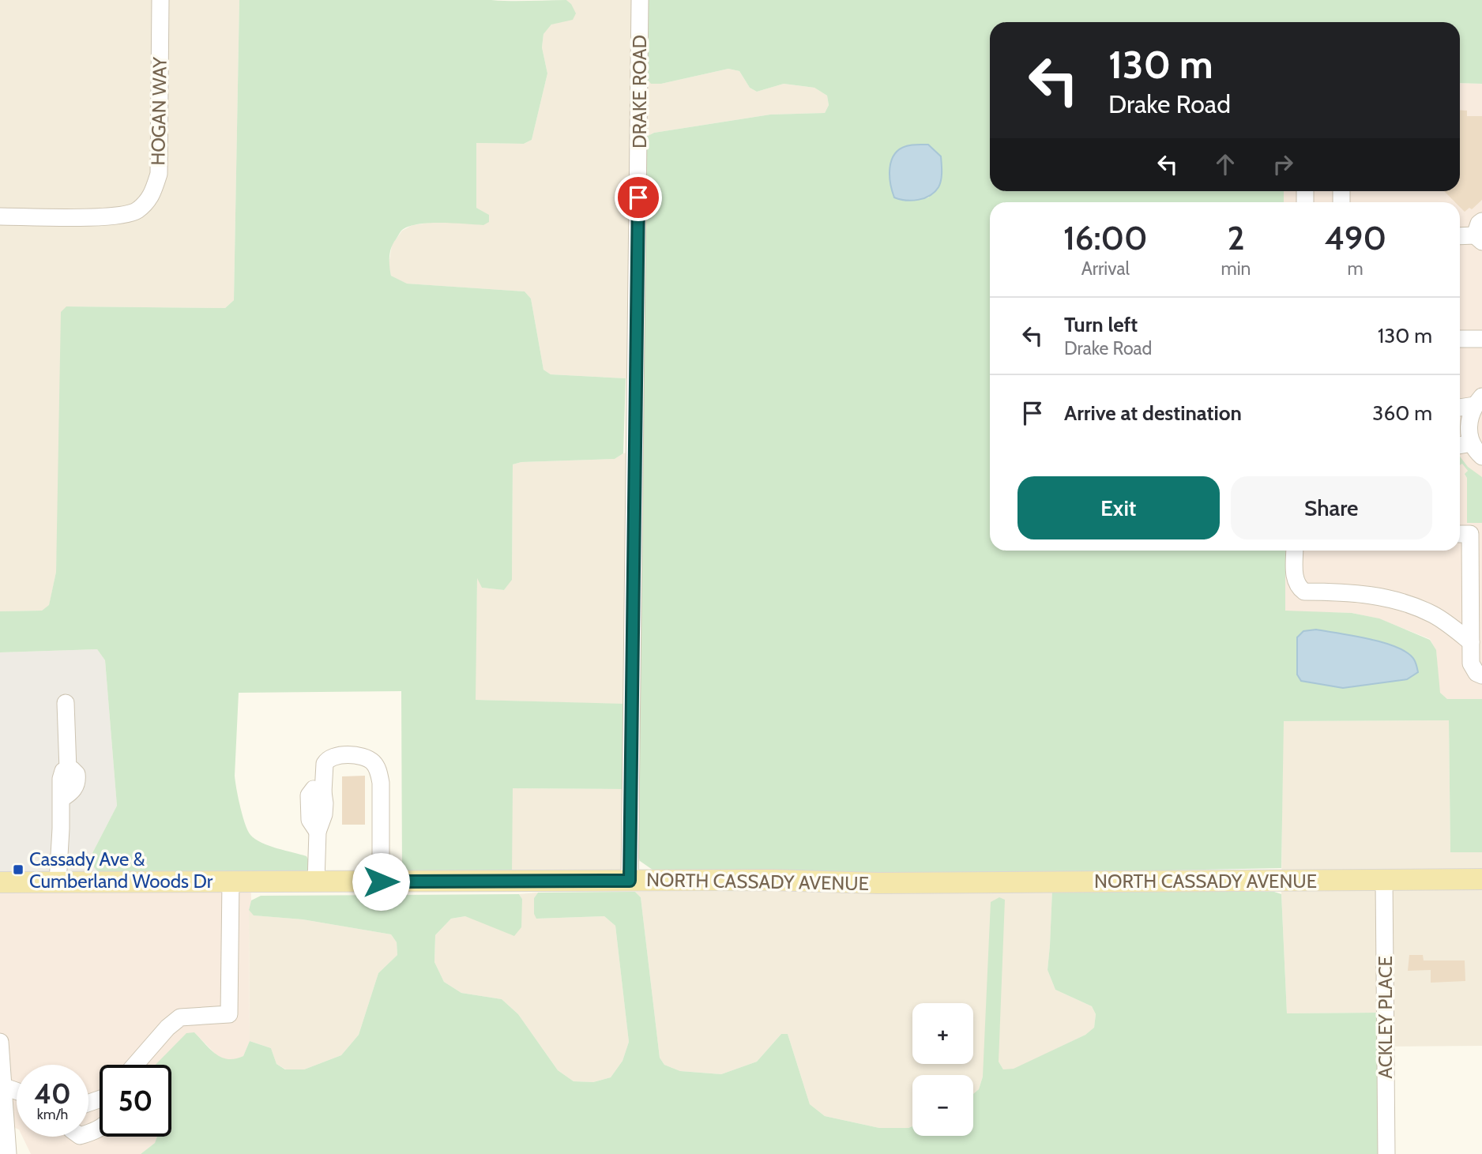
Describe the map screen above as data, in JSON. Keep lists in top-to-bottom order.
{
  "streets": {
    "main road": ["NORTH CASSADY AVENUE"],
    "street": ["DRAKE ROAD", "HOGAN WAY", "ACKLEY PLACE"]
  },
  "crossings": [
    ["DRAKE ROAD", "NORTH CASSADY AVENUE"],
    ["NORTH CASSADY AVENUE", "ACKLEY PLACE"]
  ],
  "places": {
    "transit": ["Cassady Ave & Cumberland Woods Dr"]
  },
  "page": {
    "turn": ["130 m", "Drake Road"],
    "eta": [
      "16:00",
      "Arrival",
      "2",
      "min",
      "490",
      "m"
    ],
    "list": [
      {
        "name": "Turn left",
        "note": "Drake Road",
        "value": "130 m"
      },
      {
        "name": "Arrive at destination",
        "value": "360 m"
      }
    ],
    "buttons": ["Exit", "Share"],
    "map_buttons": ["+", "−"],
    "speed": "40 km/h",
    "limit": "50"
  }
}
